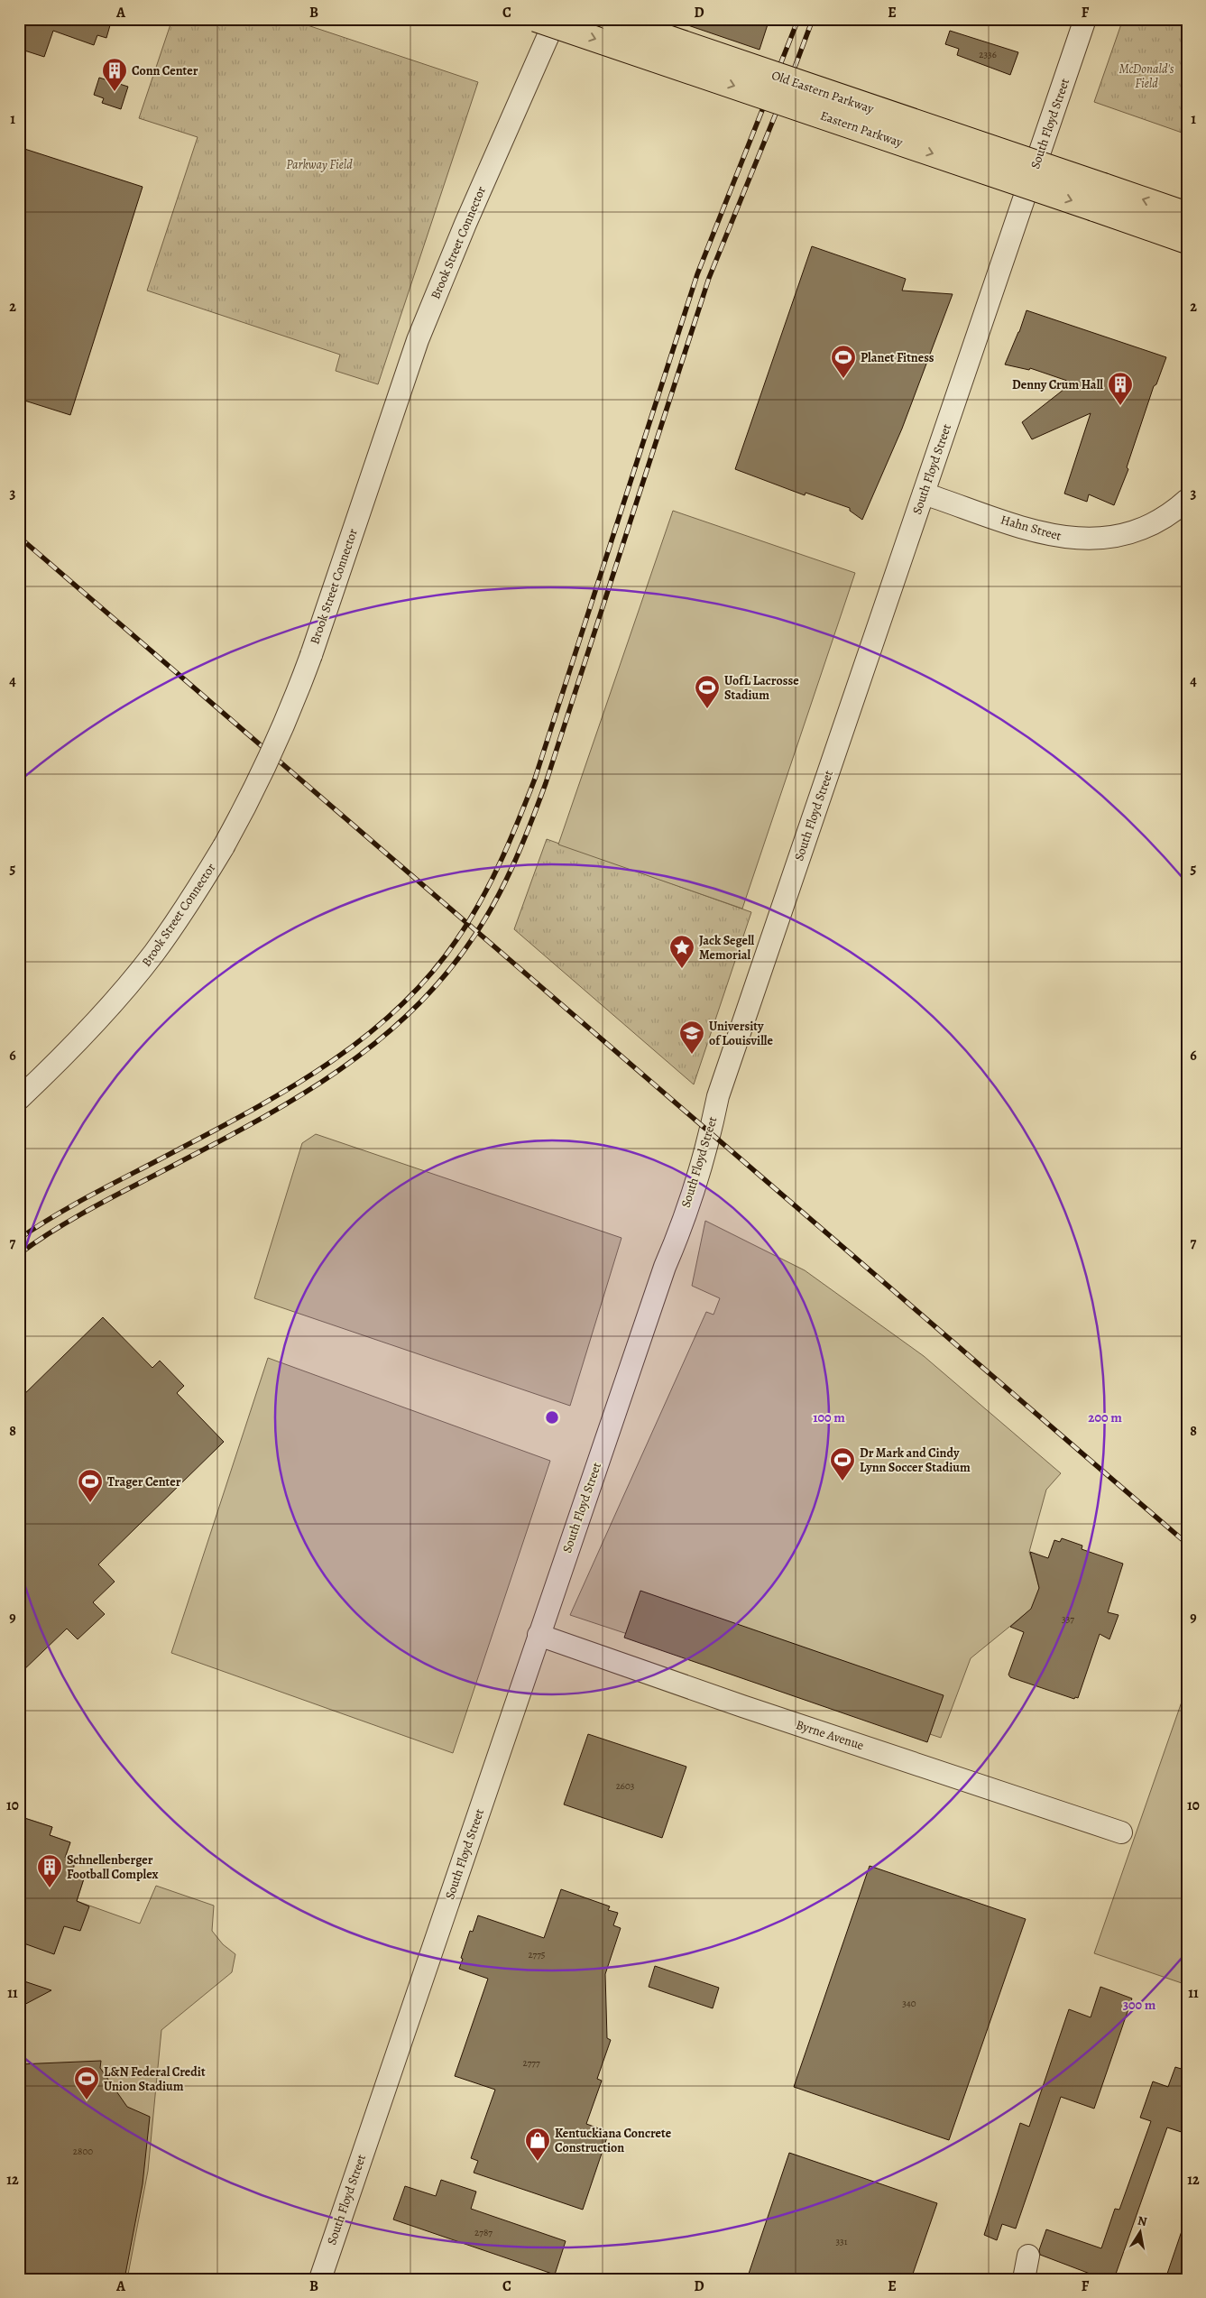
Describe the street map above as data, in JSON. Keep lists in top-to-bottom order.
{
  "streets": {
    "main road": ["Eastern Parkway"],
    "street": [
      "Old Eastern Parkway",
      "South Floyd Street",
      "Brook Street Connector",
      "Hahn Street",
      "Byrne Avenue"
    ]
  },
  "crossings": [
    ["Old Eastern Parkway", "South Floyd Street"],
    ["Old Eastern Parkway", "Eastern Parkway"],
    ["South Floyd Street", "Hahn Street"],
    ["South Floyd Street", "Byrne Avenue"]
  ],
  "parks": ["McDonald's Field", "Parkway Field"],
  "places": {
    "building": ["Conn Center", "Denny Crum Hall", "Schnellenberger Football Complex"],
    "sports": [
      "Planet Fitness",
      "UofL Lacrosse Stadium",
      "Dr Mark and Cindy Lynn Soccer Stadium",
      "Trager Center",
      "L&N Federal Credit Union Stadium"
    ],
    "place": ["Jack Segell Memorial"],
    "school or university": ["University of Louisville"],
    "shop": ["Kentuckiana Concrete Construction"]
  },
  "house_numbers": [
    "2336",
    "337",
    "2603",
    "2775",
    "340",
    "2777",
    "2800",
    "2787",
    "331"
  ],
  "north": "top",
  "grid": {
    "columns": [
      "A",
      "B",
      "C",
      "D",
      "E",
      "F"
    ],
    "rows": [
      "1",
      "2",
      "3",
      "4",
      "5",
      "6",
      "7",
      "8",
      "9",
      "10",
      "11",
      "12"
    ]
  },
  "rings": ["100 m", "200 m", "300 m"]
}
